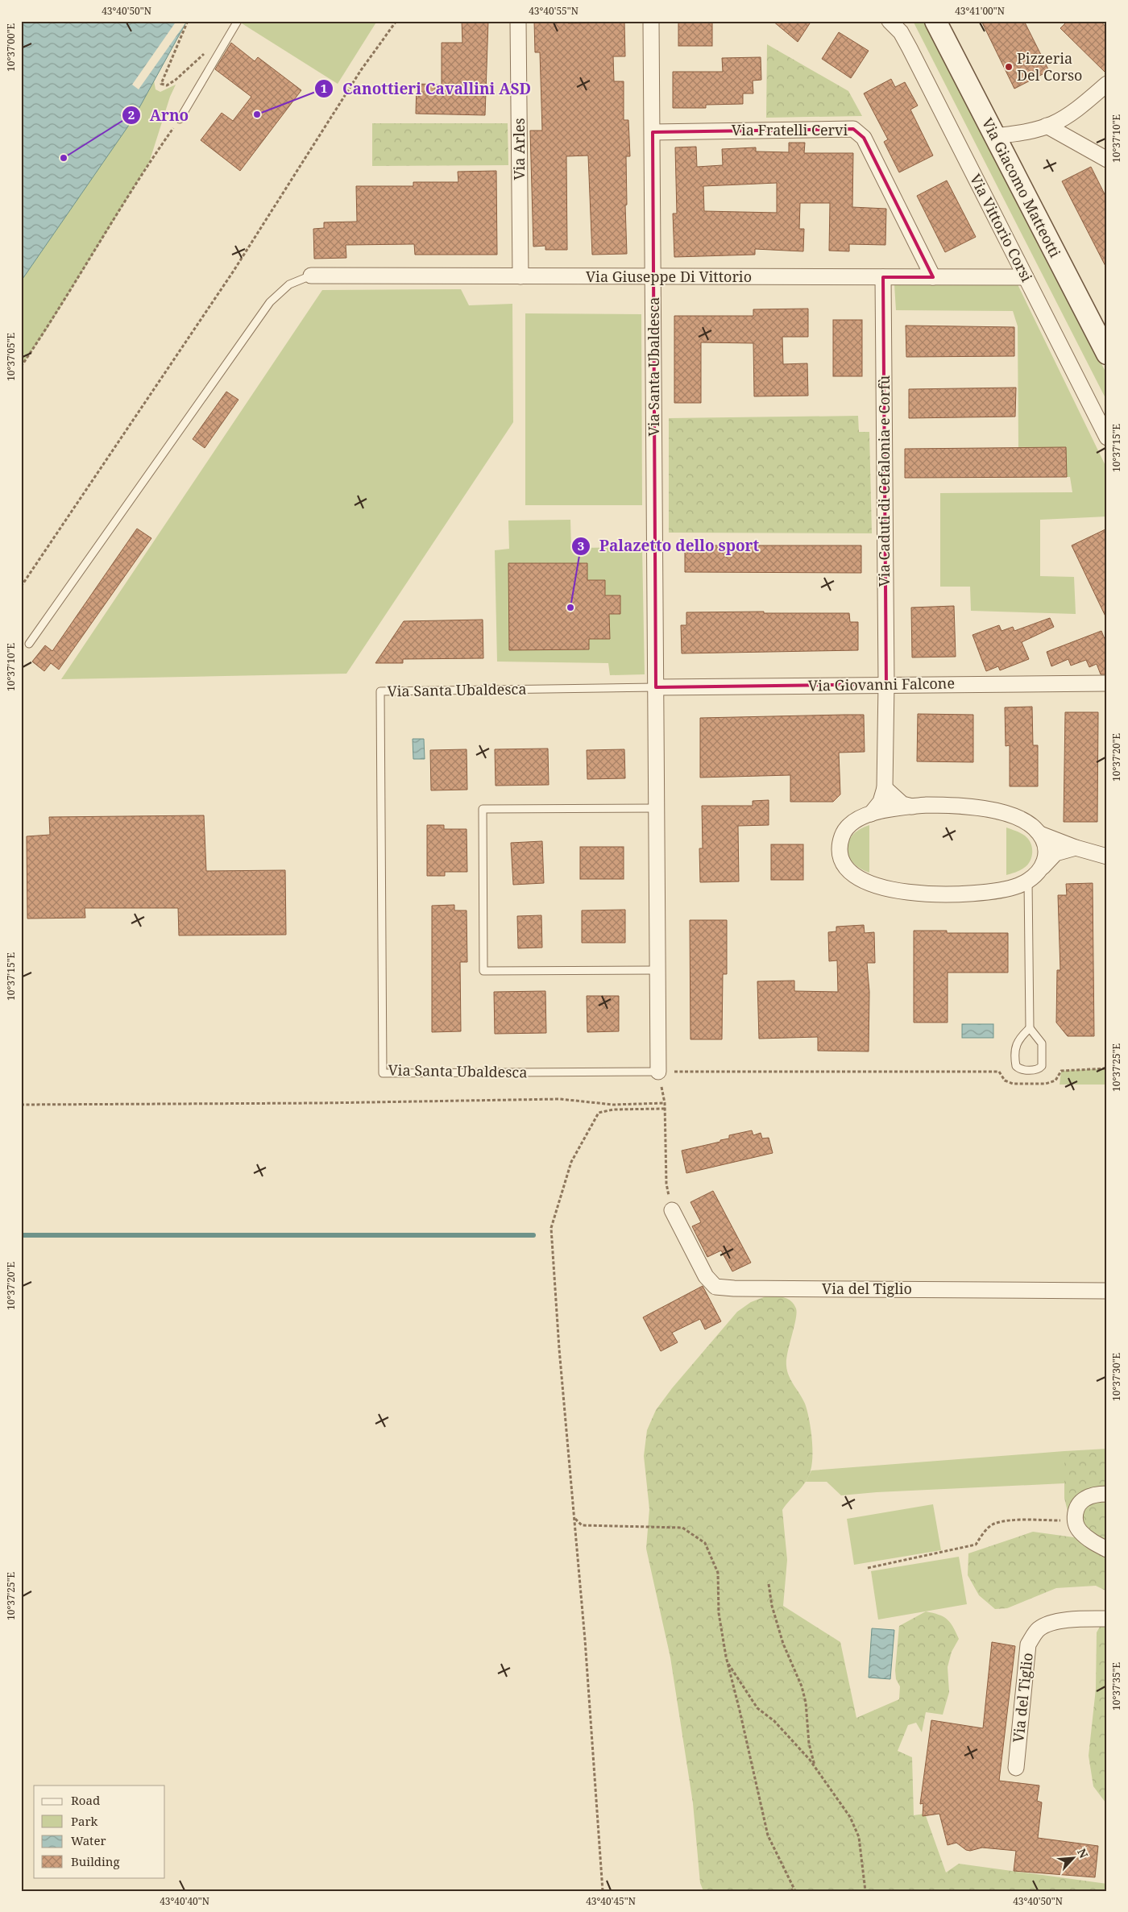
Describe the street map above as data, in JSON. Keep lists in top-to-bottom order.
{
  "streets": {
    "main road": ["Via Giacomo Matteotti"],
    "street": [
      "Via Fratelli Cervi",
      "Via Arles",
      "Via Vittorio Corsi",
      "Via Giuseppe Di Vittorio",
      "Via Santa Ubaldesca",
      "Via Caduti di Cefalonia e Corfù",
      "Via Giovanni Falcone",
      "Via del Tiglio"
    ]
  },
  "crossings": [
    ["Via Fratelli Cervi", "Via Giuseppe Di Vittorio"],
    ["Via Fratelli Cervi", "Via Santa Ubaldesca"],
    ["Via Arles", "Via Giuseppe Di Vittorio"],
    ["Via Vittorio Corsi", "Via Giuseppe Di Vittorio"],
    ["Via Giuseppe Di Vittorio", "Via Santa Ubaldesca"],
    ["Via Giuseppe Di Vittorio", "Via Caduti di Cefalonia e Corfù"],
    ["Via Santa Ubaldesca", "Via Giovanni Falcone"],
    ["Via Caduti di Cefalonia e Corfù", "Via Giovanni Falcone"]
  ],
  "places": [
    "Pizzeria Del Corso",
    "Canottieri Cavallini ASD",
    "Arno",
    "Palazetto dello sport"
  ],
  "legend": [
    "Road",
    "Park",
    "Water",
    "Building"
  ],
  "north": "top right",
  "coordinates": [
    "43°40'50\"N",
    "43°40'55\"N",
    "43°41'00\"N",
    "10°37'00\"E",
    "10°37'10\"E",
    "10°37'05\"E",
    "10°37'15\"E",
    "10°37'20\"E",
    "10°37'25\"E",
    "10°37'30\"E",
    "10°37'35\"E",
    "43°40'40\"N",
    "43°40'45\"N"
  ]
}
